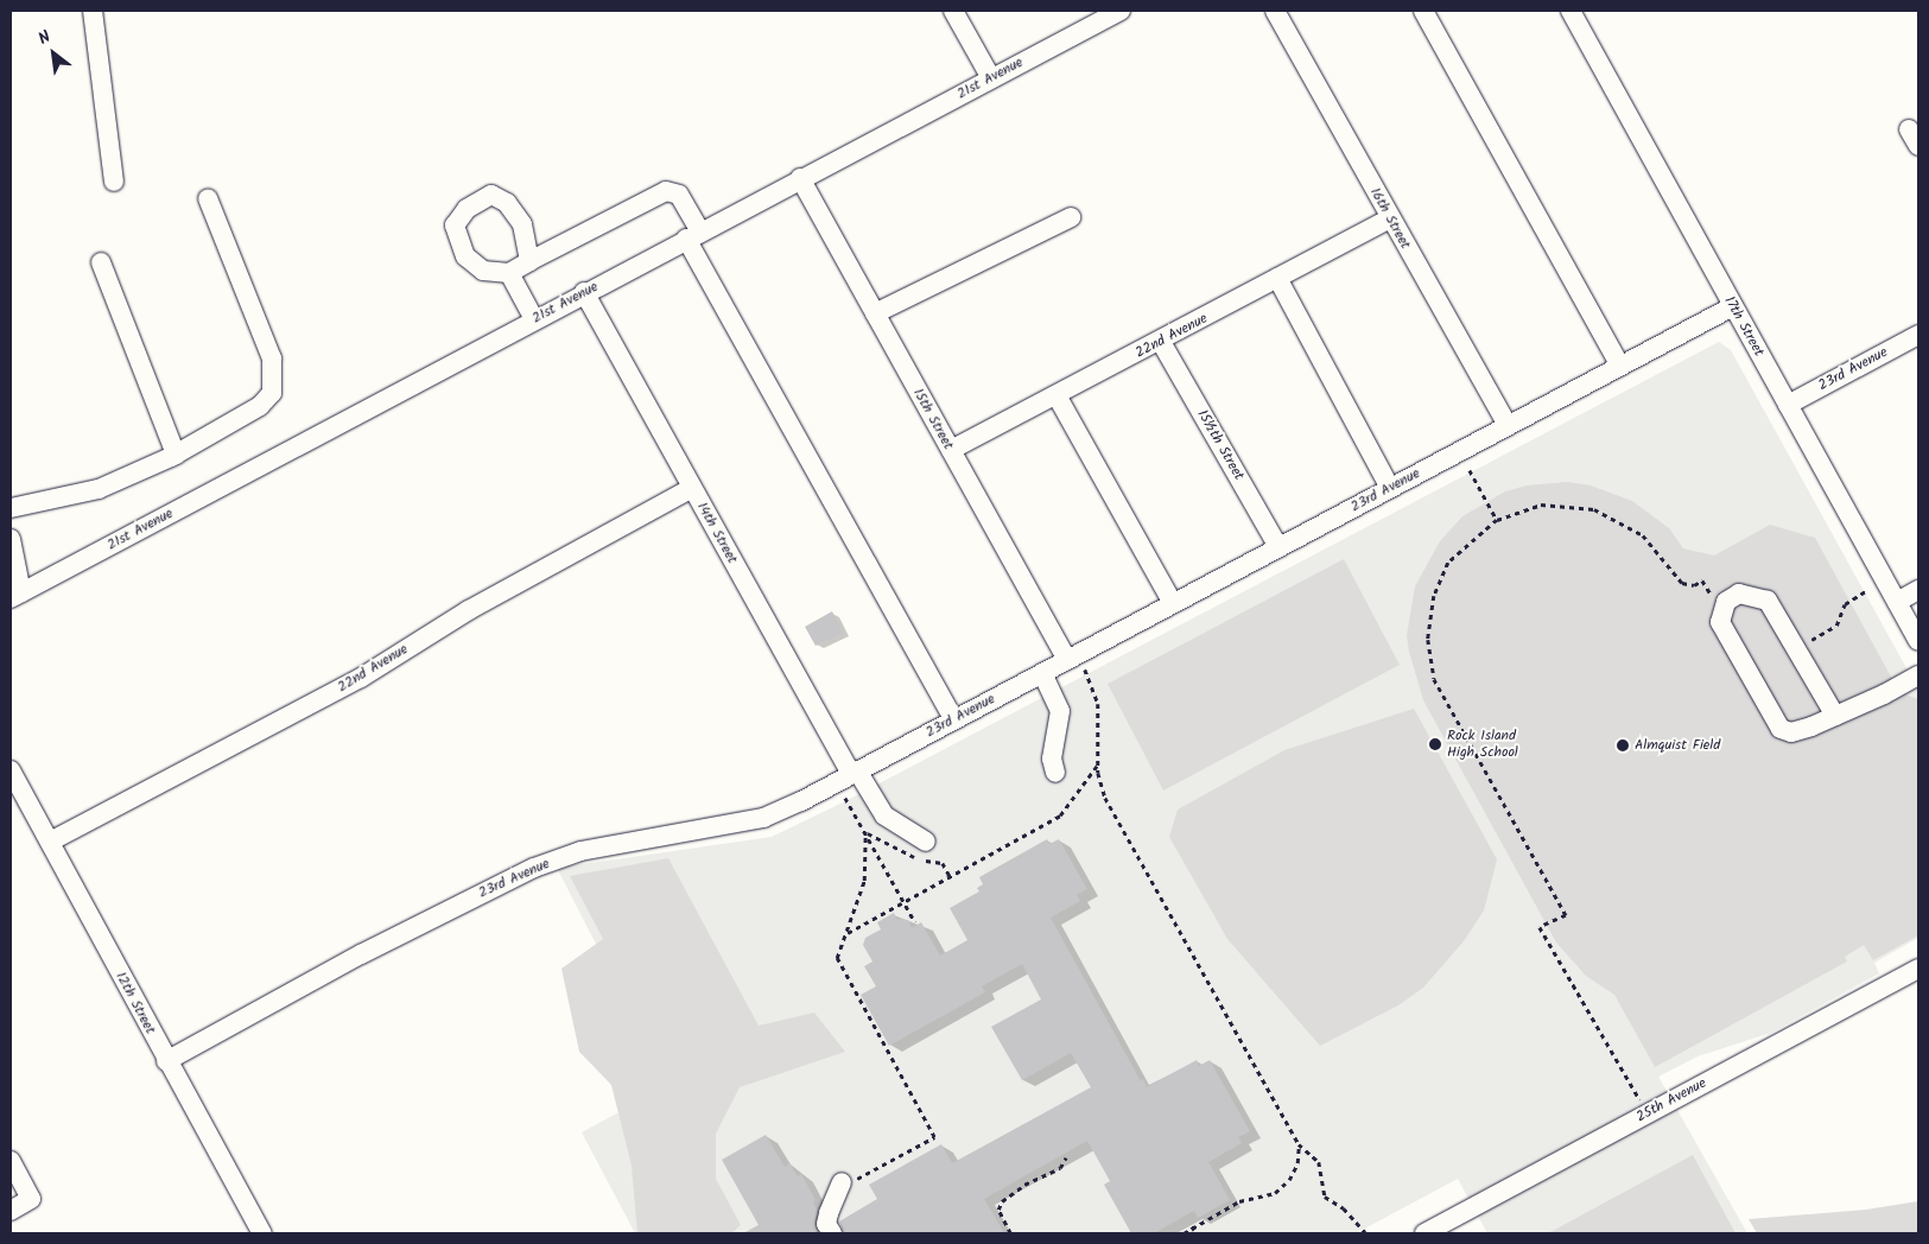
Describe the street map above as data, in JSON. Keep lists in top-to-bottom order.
{
  "streets": {
    "street": [
      "21st Avenue",
      "16th Street",
      "17th Street",
      "22nd Avenue",
      "23rd Avenue",
      "15th Street",
      "15½th Street",
      "14th Street",
      "12th Street",
      "25th Avenue"
    ]
  },
  "crossings": [
    ["21st Avenue", "15th Street"],
    ["21st Avenue", "14th Street"],
    ["16th Street", "22nd Avenue"],
    ["16th Street", "23rd Avenue"],
    ["17th Street", "23rd Avenue"],
    ["22nd Avenue", "15th Street"],
    ["22nd Avenue", "15½th Street"],
    ["22nd Avenue", "14th Street"],
    ["22nd Avenue", "12th Street"],
    ["23rd Avenue", "15th Street"],
    ["23rd Avenue", "15½th Street"],
    ["23rd Avenue", "14th Street"],
    ["23rd Avenue", "12th Street"]
  ],
  "places": ["Rock Island High School", "Almquist Field"],
  "north": "top left"
}
